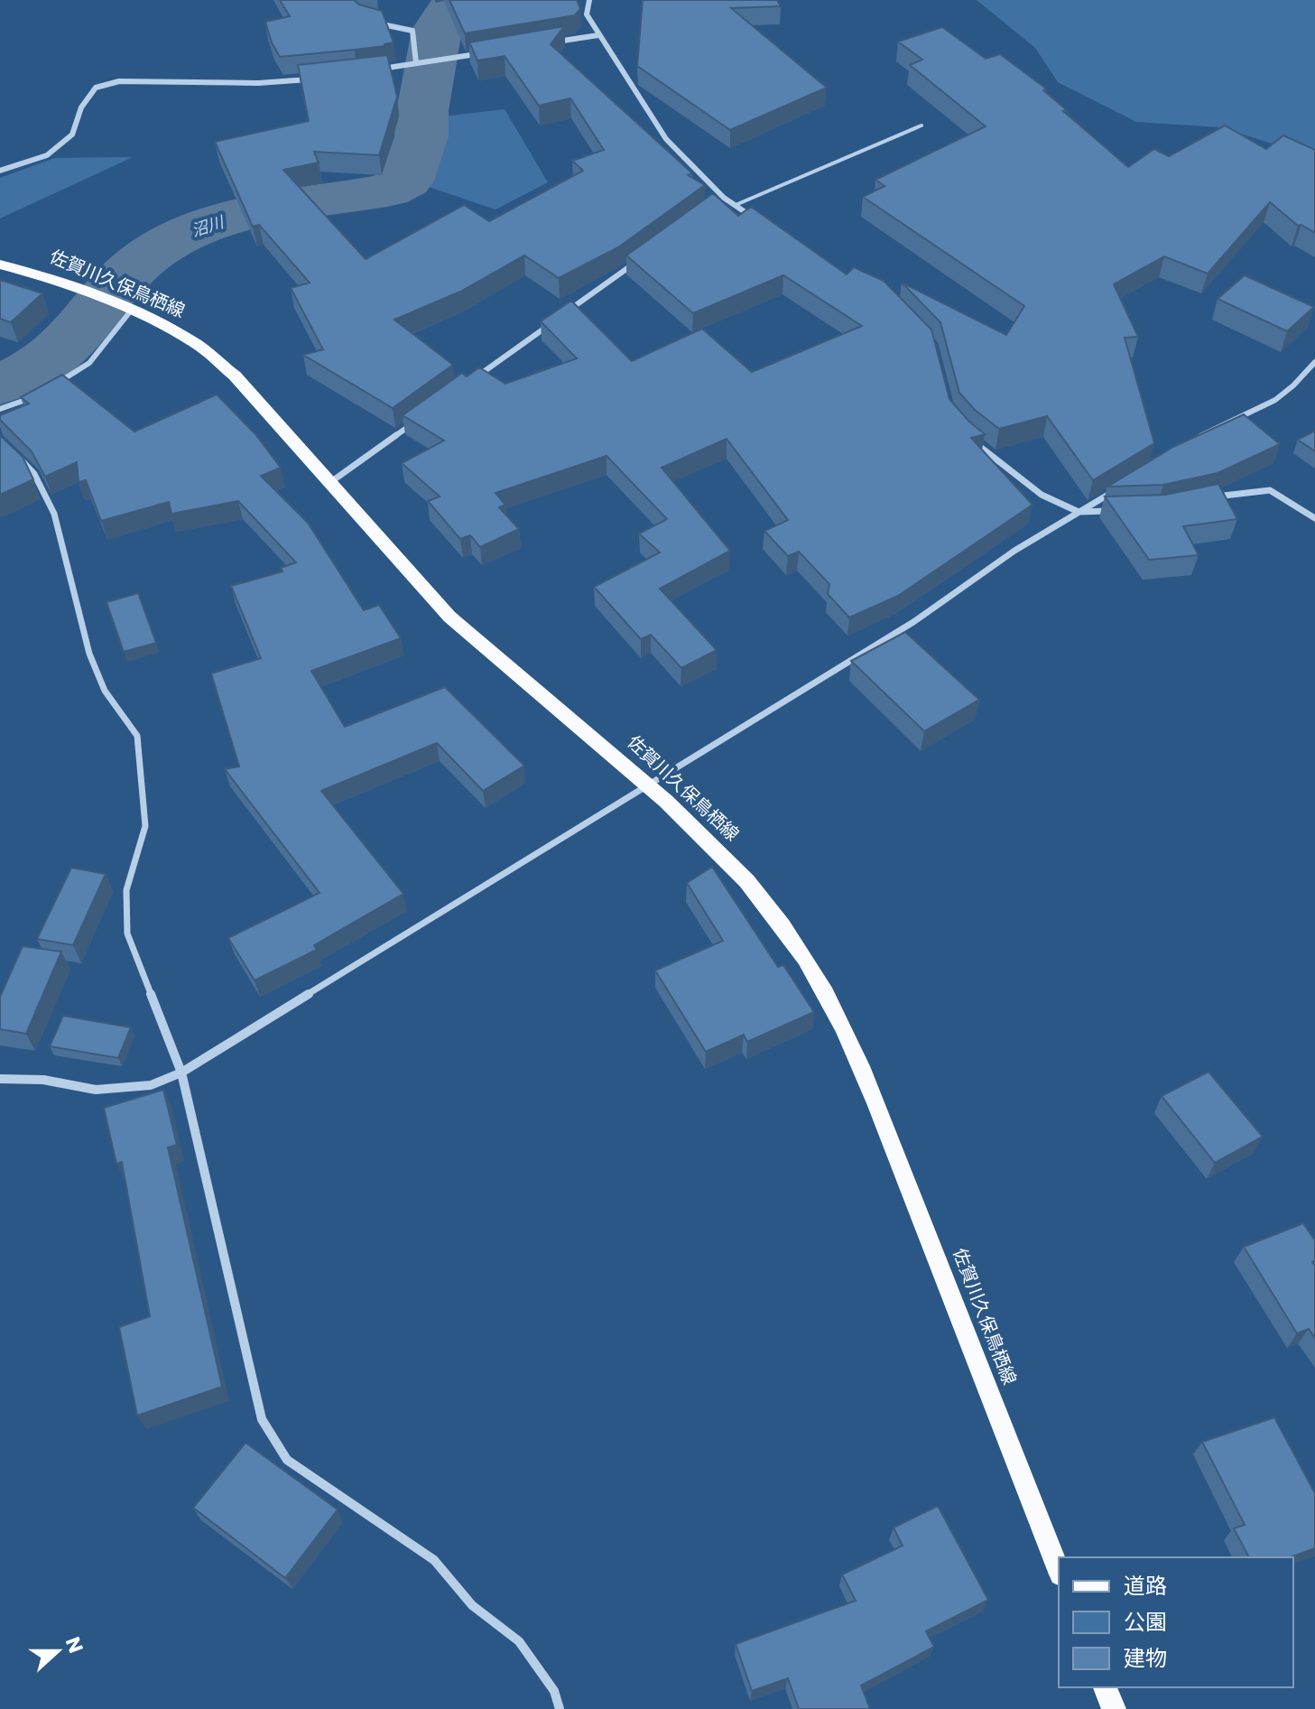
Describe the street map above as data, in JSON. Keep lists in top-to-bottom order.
{
  "streets": {
    "main road": ["佐賀川久保鳥栖線"]
  },
  "water": ["沼川"],
  "legend": ["道路", "公園", "建物"],
  "north": "right"
}
